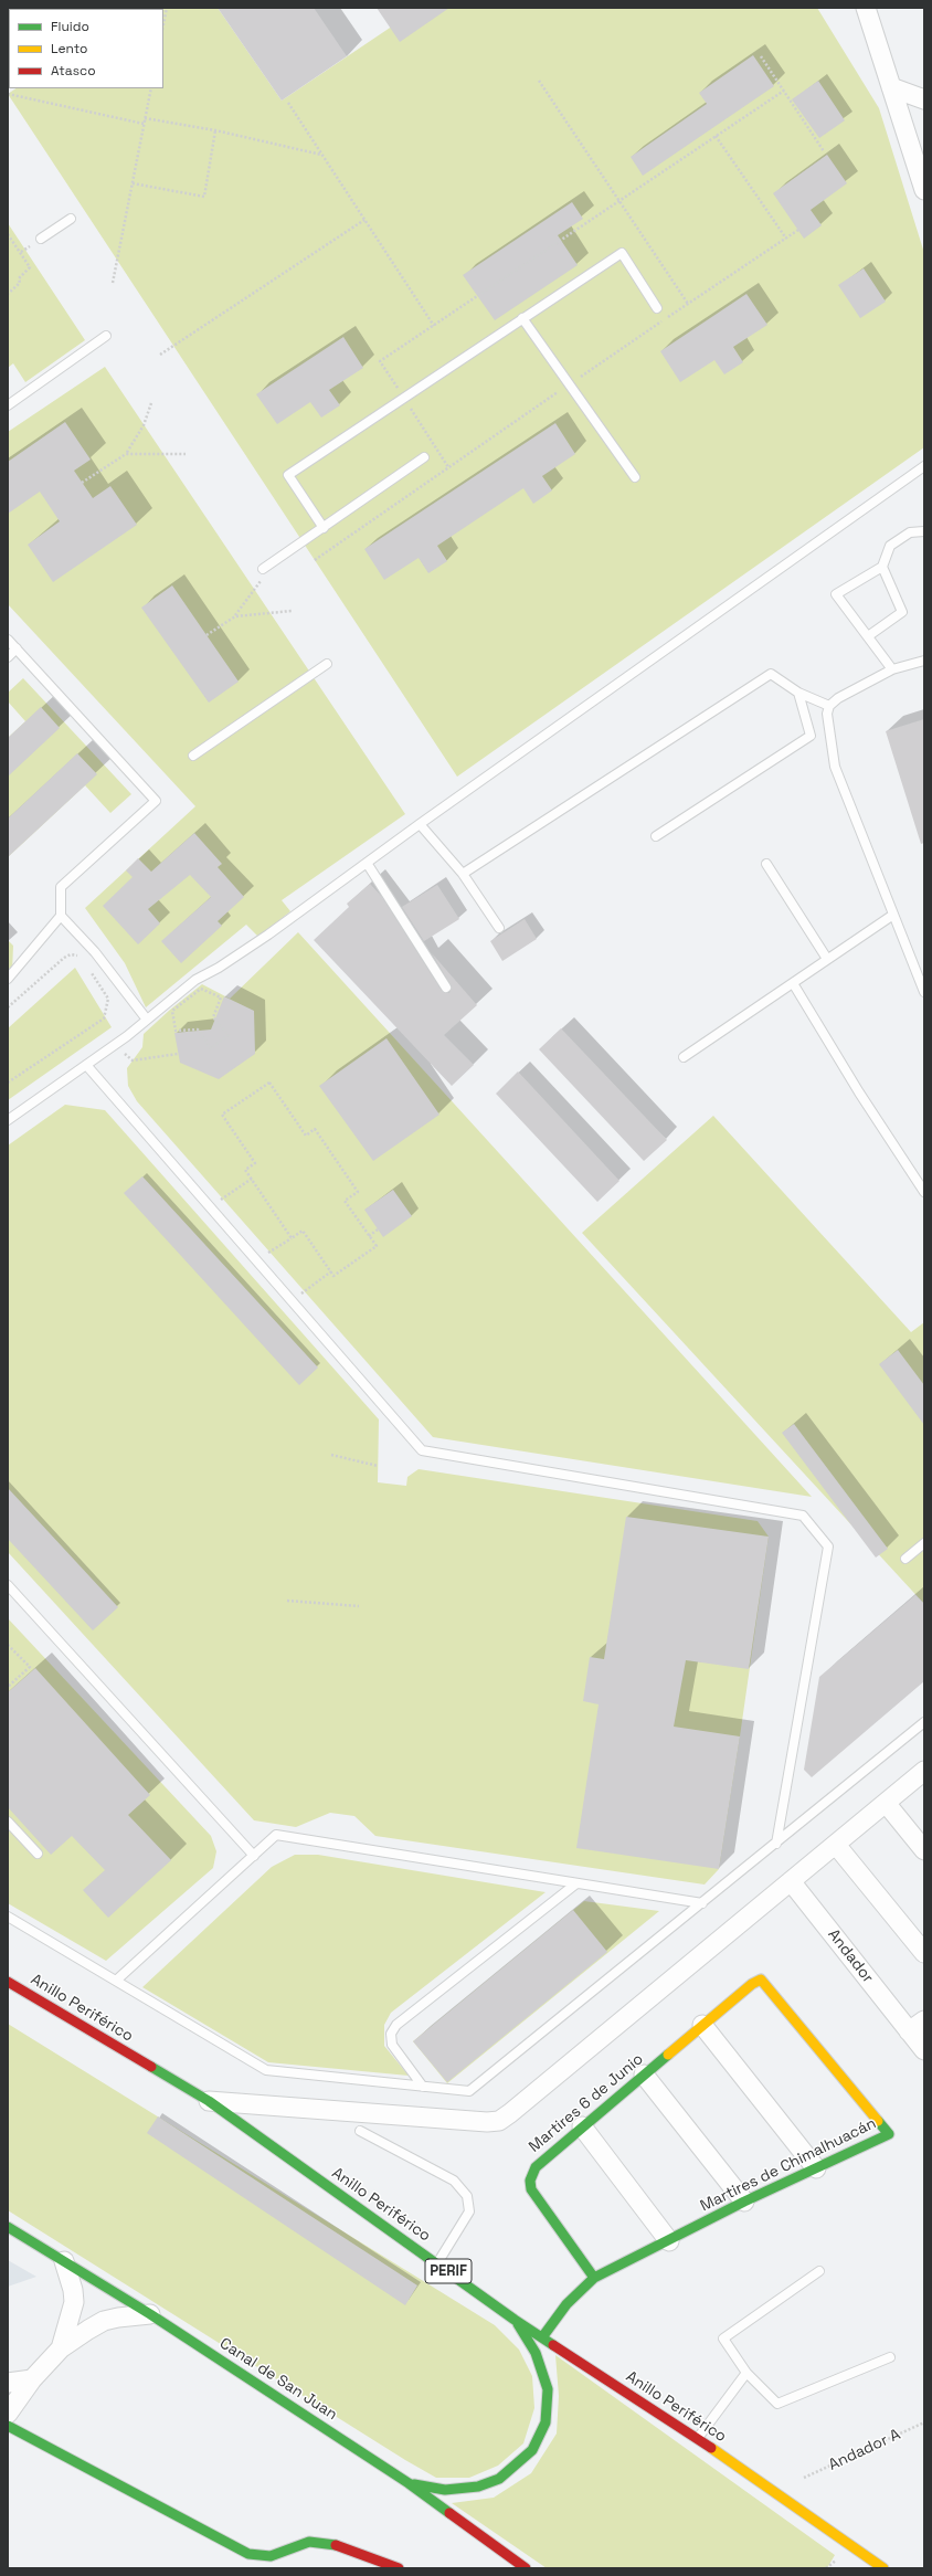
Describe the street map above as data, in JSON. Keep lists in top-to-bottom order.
{
  "streets": {
    "main road": [
      "Anillo Periférico",
      "Martires 6 de Junio",
      "Martires de Chimalhuacán",
      "PERIF",
      "Canal de San Juan"
    ],
    "street": ["Andador"],
    "path": ["Andador A"]
  },
  "crossings": [
    ["Anillo Periférico", "Martires de Chimalhuacán"],
    ["Martires 6 de Junio", "Martires de Chimalhuacán"]
  ],
  "legend": ["Fluido", "Lento", "Atasco"]
}
